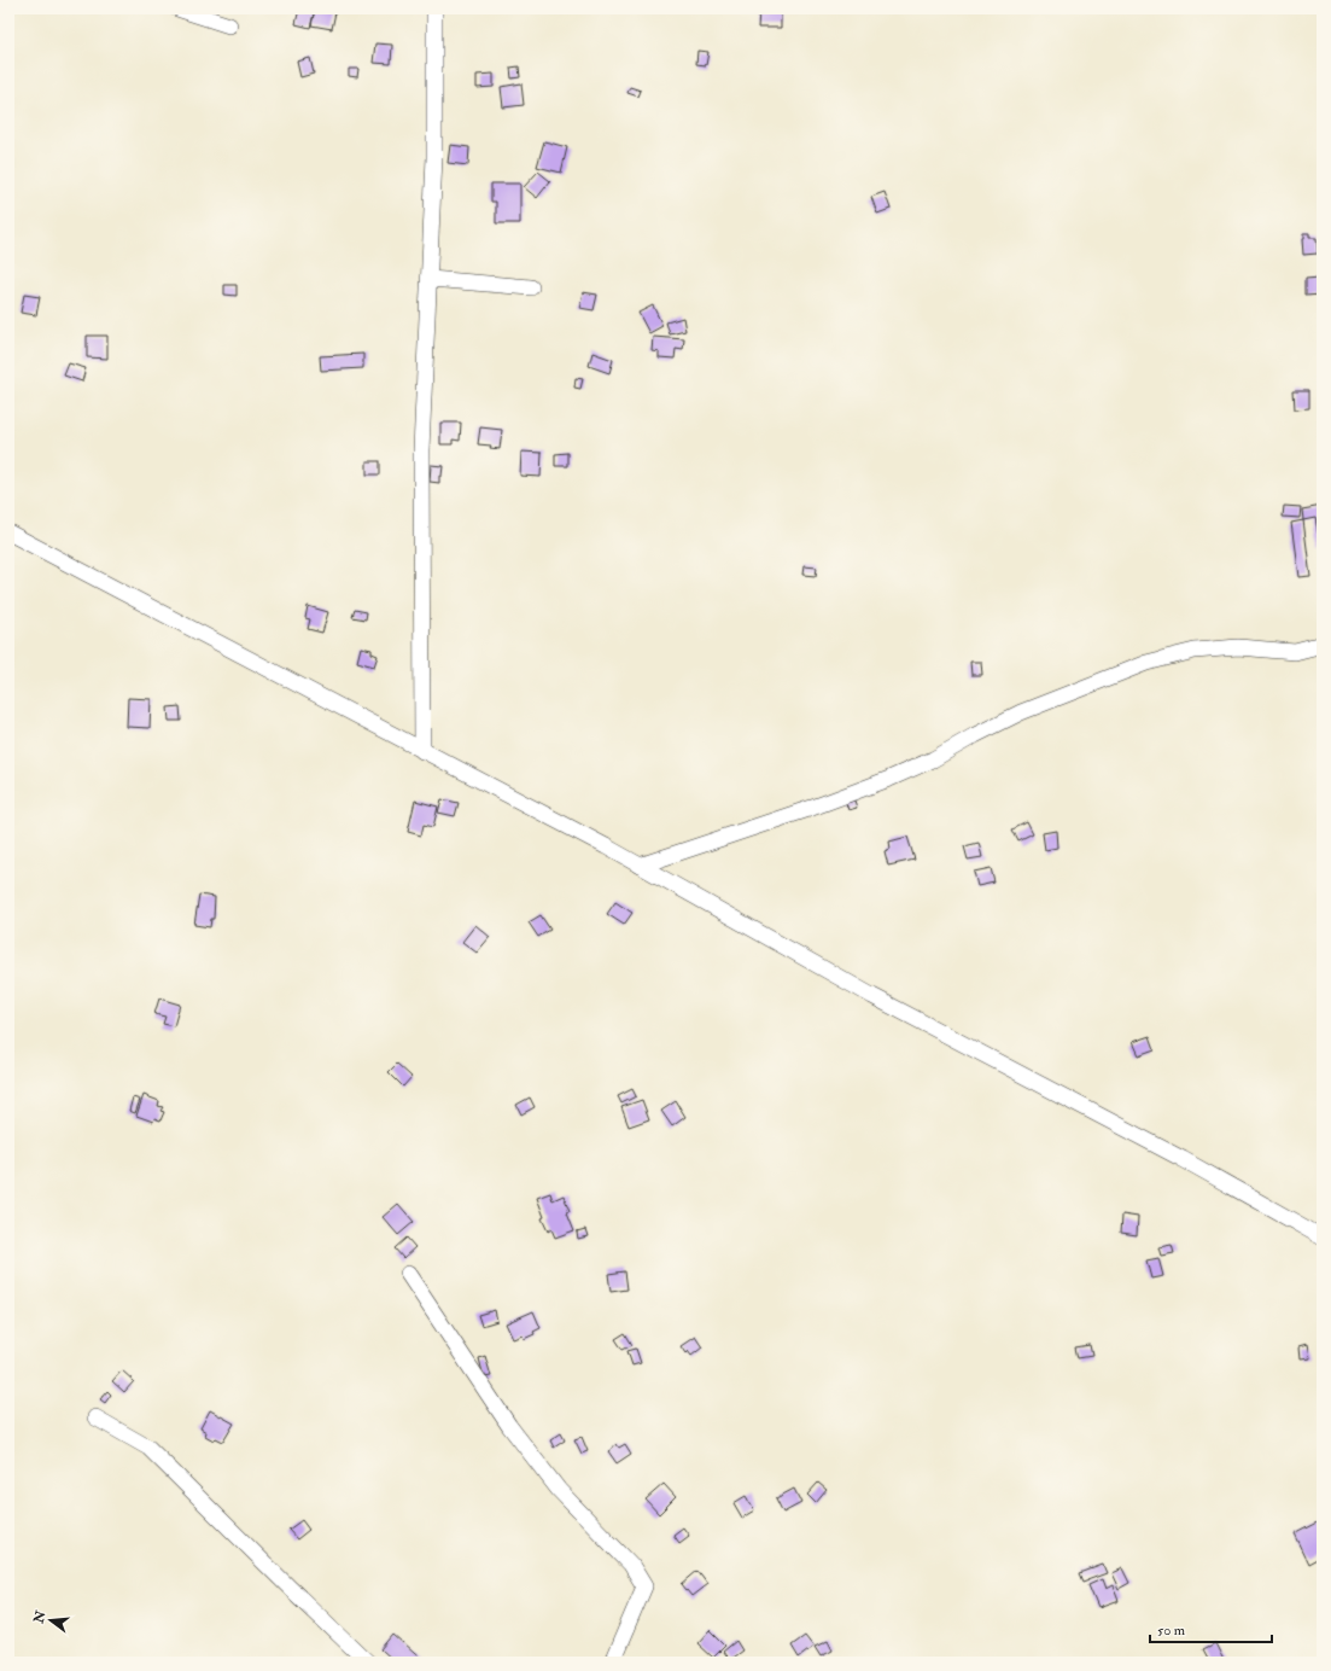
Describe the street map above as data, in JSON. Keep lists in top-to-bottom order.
{
  "scale_bar": "50 m",
  "north": "left"
}
